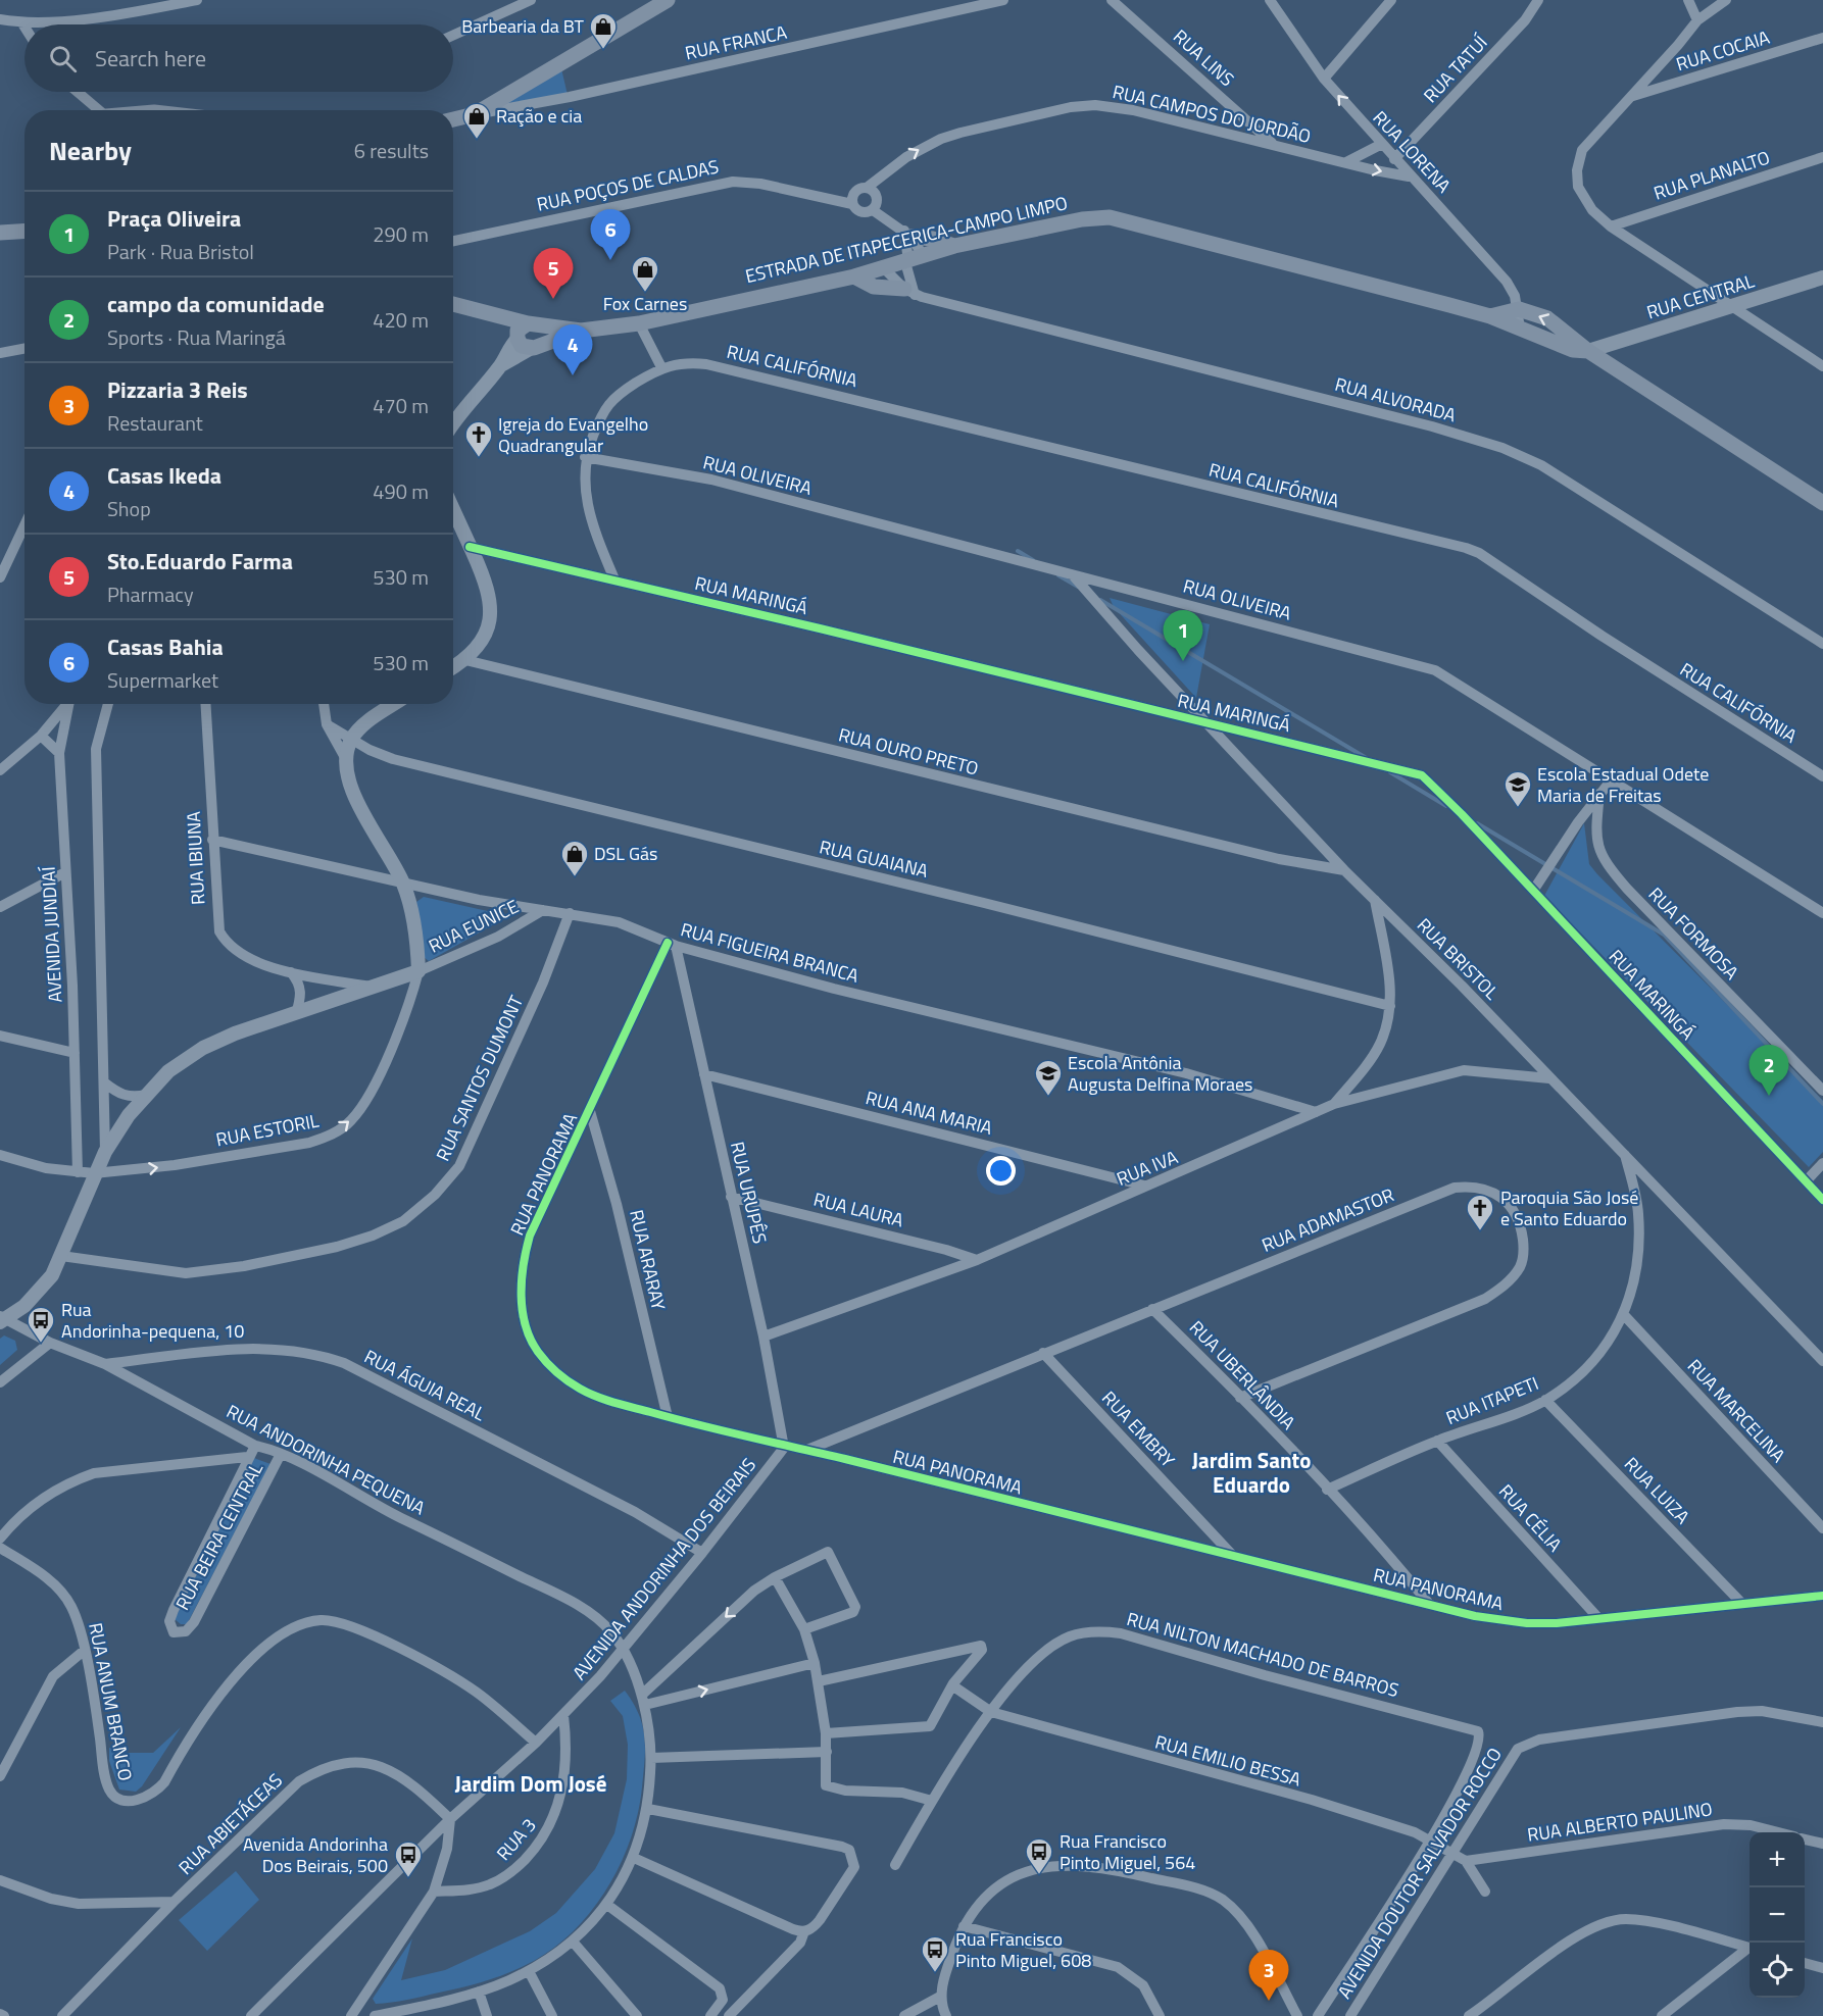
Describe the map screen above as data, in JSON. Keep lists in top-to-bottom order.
{
  "streets": {
    "main road": ["ESTRADA DE ITAPECERICA-CAMPO LIMPO"],
    "street": [
      "RUA FRANCA",
      "RUA COCAIA",
      "RUA LINS",
      "RUA TATUÍ",
      "RUA CAMPOS DO JORDÃO",
      "RUA LORENA",
      "RUA PLANALTO",
      "RUA POÇOS DE CALDAS",
      "RUA CENTRAL",
      "RUA CALIFÓRNIA",
      "RUA ALVORADA",
      "RUA OLIVEIRA",
      "RUA MARINGÁ",
      "RUA OURO PRETO",
      "RUA IBIUNA",
      "RUA GUAIANA",
      "RUA EUNICE",
      "RUA FORMOSA",
      "AVENIDA JUNDIAÍ",
      "RUA FIGUEIRA BRANCA",
      "RUA BRISTOL",
      "RUA SANTOS DUMONT",
      "RUA ANA MARIA",
      "RUA ESTORIL",
      "RUA IVA",
      "RUA PANORAMA",
      "RUA URUPÊS",
      "RUA LAURA",
      "RUA ADAMASTOR",
      "RUA ARARAY",
      "RUA UBERLÂNDIA",
      "RUA ÁGUIA REAL",
      "RUA ITAPETI",
      "RUA MARCELINA",
      "RUA EMBRY",
      "RUA ANDORINHA PEQUENA",
      "RUA LUIZA",
      "RUA CÉLIA",
      "RUA BEIRA CENTRAL",
      "AVENIDA ANDORINHA DOS BEIRAIS",
      "RUA NILTON MACHADO DE BARROS",
      "RUA ANUM BRANCO",
      "RUA EMILIO BESSA",
      "RUA ALBERTO PAULINO",
      "RUA ABIETÁCEAS",
      "RUA 3",
      "AVENIDA DOUTOR SALVADOR ROCCO"
    ]
  },
  "crossings": [
    ["RUA LINS", "RUA CAMPOS DO JORDÃO"],
    ["RUA TATUÍ", "RUA LORENA"],
    ["RUA CAMPOS DO JORDÃO", "RUA LORENA"],
    ["RUA CAMPOS DO JORDÃO", "RUA POÇOS DE CALDAS"],
    ["RUA LORENA", "ESTRADA DE ITAPECERICA-CAMPO LIMPO"],
    ["ESTRADA DE ITAPECERICA-CAMPO LIMPO", "RUA CENTRAL"],
    ["RUA OLIVEIRA", "RUA BRISTOL"],
    ["RUA MARINGÁ", "RUA BRISTOL"],
    ["RUA OURO PRETO", "RUA BRISTOL"],
    ["RUA IBIUNA", "RUA FIGUEIRA BRANCA"],
    ["RUA EUNICE", "RUA FIGUEIRA BRANCA"],
    ["RUA EUNICE", "RUA ESTORIL"],
    ["AVENIDA JUNDIAÍ", "RUA ESTORIL"],
    ["RUA FIGUEIRA BRANCA", "RUA SANTOS DUMONT"],
    ["RUA FIGUEIRA BRANCA", "RUA IVA"],
    ["RUA FIGUEIRA BRANCA", "RUA PANORAMA"],
    ["RUA FIGUEIRA BRANCA", "RUA URUPÊS"],
    ["RUA BRISTOL", "RUA IVA"],
    ["RUA BRISTOL", "RUA ITAPETI"],
    ["RUA ANA MARIA", "RUA IVA"],
    ["RUA ANA MARIA", "RUA URUPÊS"],
    ["RUA IVA", "RUA URUPÊS"],
    ["RUA IVA", "RUA LAURA"],
    ["RUA PANORAMA", "RUA URUPÊS"],
    ["RUA PANORAMA", "RUA ADAMASTOR"],
    ["RUA PANORAMA", "RUA ARARAY"],
    ["RUA PANORAMA", "RUA UBERLÂNDIA"],
    ["RUA PANORAMA", "RUA EMBRY"],
    ["RUA PANORAMA", "RUA LUIZA"],
    ["RUA PANORAMA", "RUA CÉLIA"],
    ["RUA PANORAMA", "AVENIDA ANDORINHA DOS BEIRAIS"],
    ["RUA URUPÊS", "RUA LAURA"],
    ["RUA URUPÊS", "AVENIDA ANDORINHA DOS BEIRAIS"],
    ["RUA ADAMASTOR", "RUA UBERLÂNDIA"],
    ["RUA ADAMASTOR", "RUA EMBRY"],
    ["RUA UBERLÂNDIA", "RUA ITAPETI"],
    ["RUA ÁGUIA REAL", "RUA ANDORINHA PEQUENA"],
    ["RUA ÁGUIA REAL", "AVENIDA ANDORINHA DOS BEIRAIS"],
    ["RUA ITAPETI", "RUA MARCELINA"],
    ["RUA ITAPETI", "RUA LUIZA"],
    ["RUA ITAPETI", "RUA CÉLIA"],
    ["RUA ANDORINHA PEQUENA", "RUA BEIRA CENTRAL"],
    ["RUA ANDORINHA PEQUENA", "AVENIDA ANDORINHA DOS BEIRAIS"],
    ["AVENIDA ANDORINHA DOS BEIRAIS", "RUA ANUM BRANCO"],
    ["AVENIDA ANDORINHA DOS BEIRAIS", "RUA ABIETÁCEAS"],
    ["AVENIDA ANDORINHA DOS BEIRAIS", "RUA 3"],
    ["RUA NILTON MACHADO DE BARROS", "RUA EMILIO BESSA"],
    ["RUA NILTON MACHADO DE BARROS", "AVENIDA DOUTOR SALVADOR ROCCO"],
    ["RUA EMILIO BESSA", "AVENIDA DOUTOR SALVADOR ROCCO"]
  ],
  "one_way": ["RUA CAMPOS DO JORDÃO"],
  "districts": ["Jardim Santo Eduardo", "Jardim Dom José"],
  "places": {
    "shop": [
      "Barbearia da BT",
      "Ração e cia",
      "Fox Carnes",
      "DSL Gás"
    ],
    "church": ["Igreja do Evangelho Quadrangular", "Paroquia São José e Santo Eduardo"],
    "school or university": ["Escola Estadual Odete Maria de Freitas", "Escola Antônia Augusta Delfina Moraes"],
    "bus stop": [
      "Rua Andorinha-pequena, 10",
      "Rua Francisco Pinto Miguel, 564",
      "Avenida Andorinha Dos Beirais, 500",
      "Rua Francisco Pinto Miguel, 608"
    ]
  },
  "page": {
    "search": "Search here",
    "heading": ["Nearby", "6 results"],
    "list": [
      {
        "mark": "1",
        "name": "Praça Oliveira",
        "note": "Park · Rua Bristol",
        "value": "290 m"
      },
      {
        "mark": "2",
        "name": "campo da comunidade",
        "note": "Sports · Rua Maringá",
        "value": "420 m"
      },
      {
        "mark": "3",
        "name": "Pizzaria 3 Reis",
        "note": "Restaurant",
        "value": "470 m"
      },
      {
        "mark": "4",
        "name": "Casas Ikeda",
        "note": "Shop",
        "value": "490 m"
      },
      {
        "mark": "5",
        "name": "Sto.Eduardo Farma",
        "note": "Pharmacy",
        "value": "530 m"
      },
      {
        "mark": "6",
        "name": "Casas Bahia",
        "note": "Supermarket",
        "value": "530 m"
      }
    ],
    "pins": [
      "6",
      "5",
      "4",
      "1",
      "2",
      "3"
    ],
    "map_buttons": ["+", "−"]
  }
}
